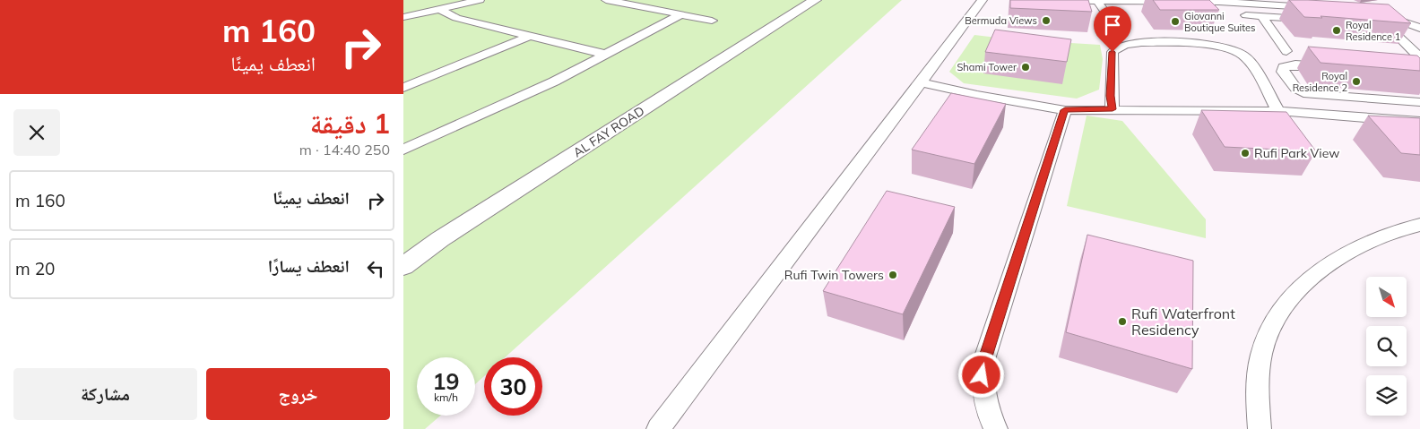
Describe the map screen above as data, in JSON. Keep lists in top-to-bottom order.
{
  "streets": {
    "street": ["AL FAY ROAD"]
  },
  "places": [
    "Bermuda Views",
    "Giovanni Boutique Suites",
    "Royal Residence 1",
    "Shami Tower",
    "Royal Residence 2",
    "Rufi Park View",
    "Rufi Twin Towers",
    "Rufi Waterfront Residency"
  ],
  "north": "bottom right",
  "page": {
    "turn": ["160 m", "انعطف يمينًا"],
    "heading": ["1 دقيقة", "250 m · 14:40"],
    "list": [
      {
        "name": "انعطف يمينًا",
        "value": "160 m"
      },
      {
        "name": "انعطف يسارًا",
        "value": "20 m"
      }
    ],
    "speed": "19 km/h",
    "limit": "30",
    "buttons": ["خروج", "مشاركة"]
  }
}
